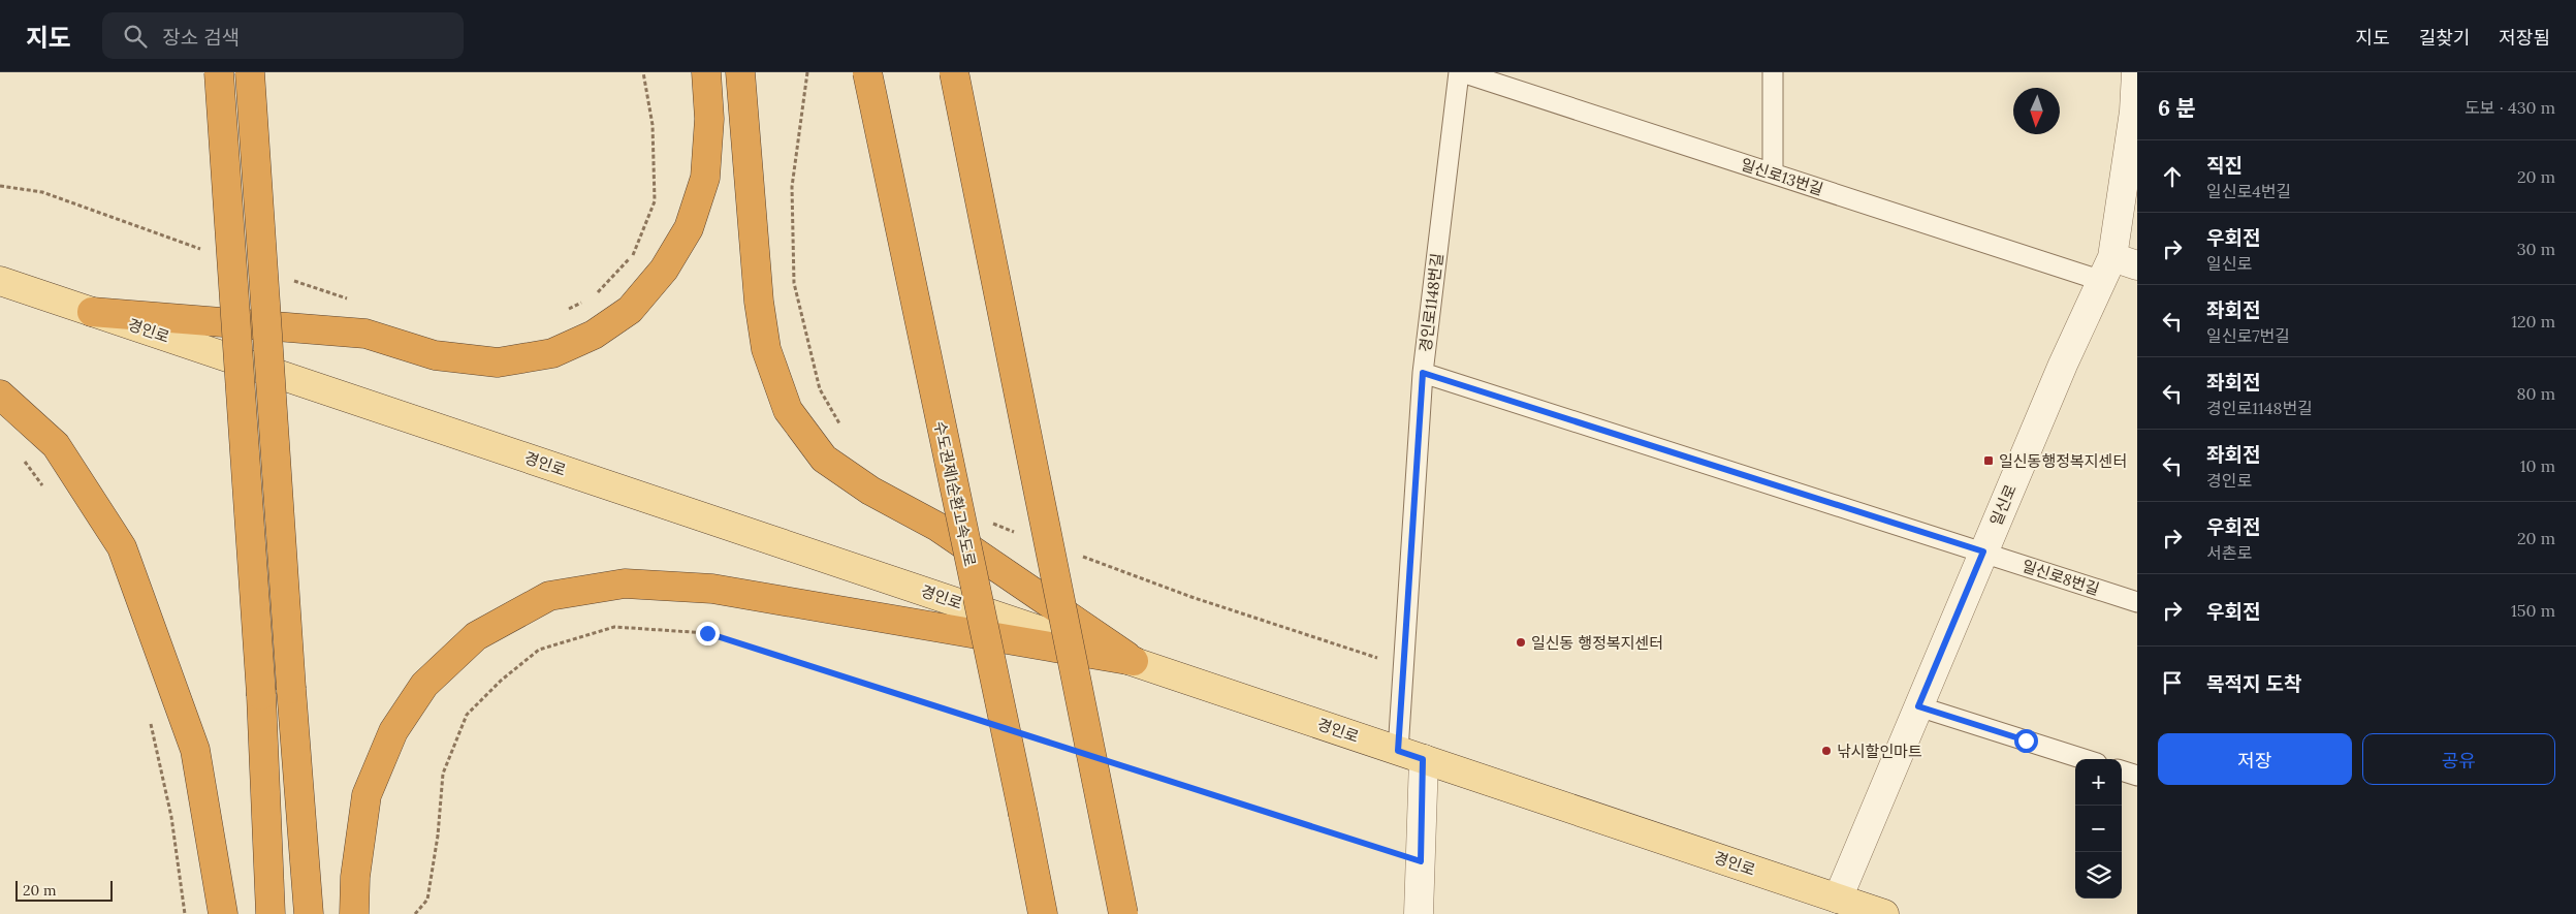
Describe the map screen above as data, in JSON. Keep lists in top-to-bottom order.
{
  "streets": {
    "highway": ["수도권제1순환고속도로"],
    "main road": ["경인로"],
    "street": ["일신로"],
    "lane": ["일신로13번길", "경인로1148번길", "일신로8번길"]
  },
  "crossings": [
    ["일신로13번길", "경인로1148번길"],
    ["일신로13번길", "일신로"],
    ["경인로1148번길", "경인로"],
    ["경인로1148번길", "일신로8번길"],
    ["경인로", "일신로"],
    ["일신로", "일신로8번길"]
  ],
  "places": {
    "transit": ["일신동행정복지센터"],
    "other": ["일신동 행정복지센터", "낚시할인마트"]
  },
  "scale_bar": "20 m",
  "north": "bottom",
  "page": {
    "header": "지도",
    "search": "장소 검색",
    "nav": ["지도", "길찾기", "저장됨"],
    "heading": ["6 분", "도보 · 430 m"],
    "list": [
      ["직진", "일신로4번길", "20 m"],
      ["우회전", "일신로", "30 m"],
      ["좌회전", "일신로7번길", "120 m"],
      ["좌회전", "경인로1148번길", "80 m"],
      ["좌회전", "경인로", "10 m"],
      ["우회전", "서촌로", "20 m"],
      ["우회전", "150 m"],
      "목적지 도착"
    ],
    "buttons": ["저장", "공유"],
    "map_buttons": ["+", "−"],
    "scale": "20 m"
  }
}
